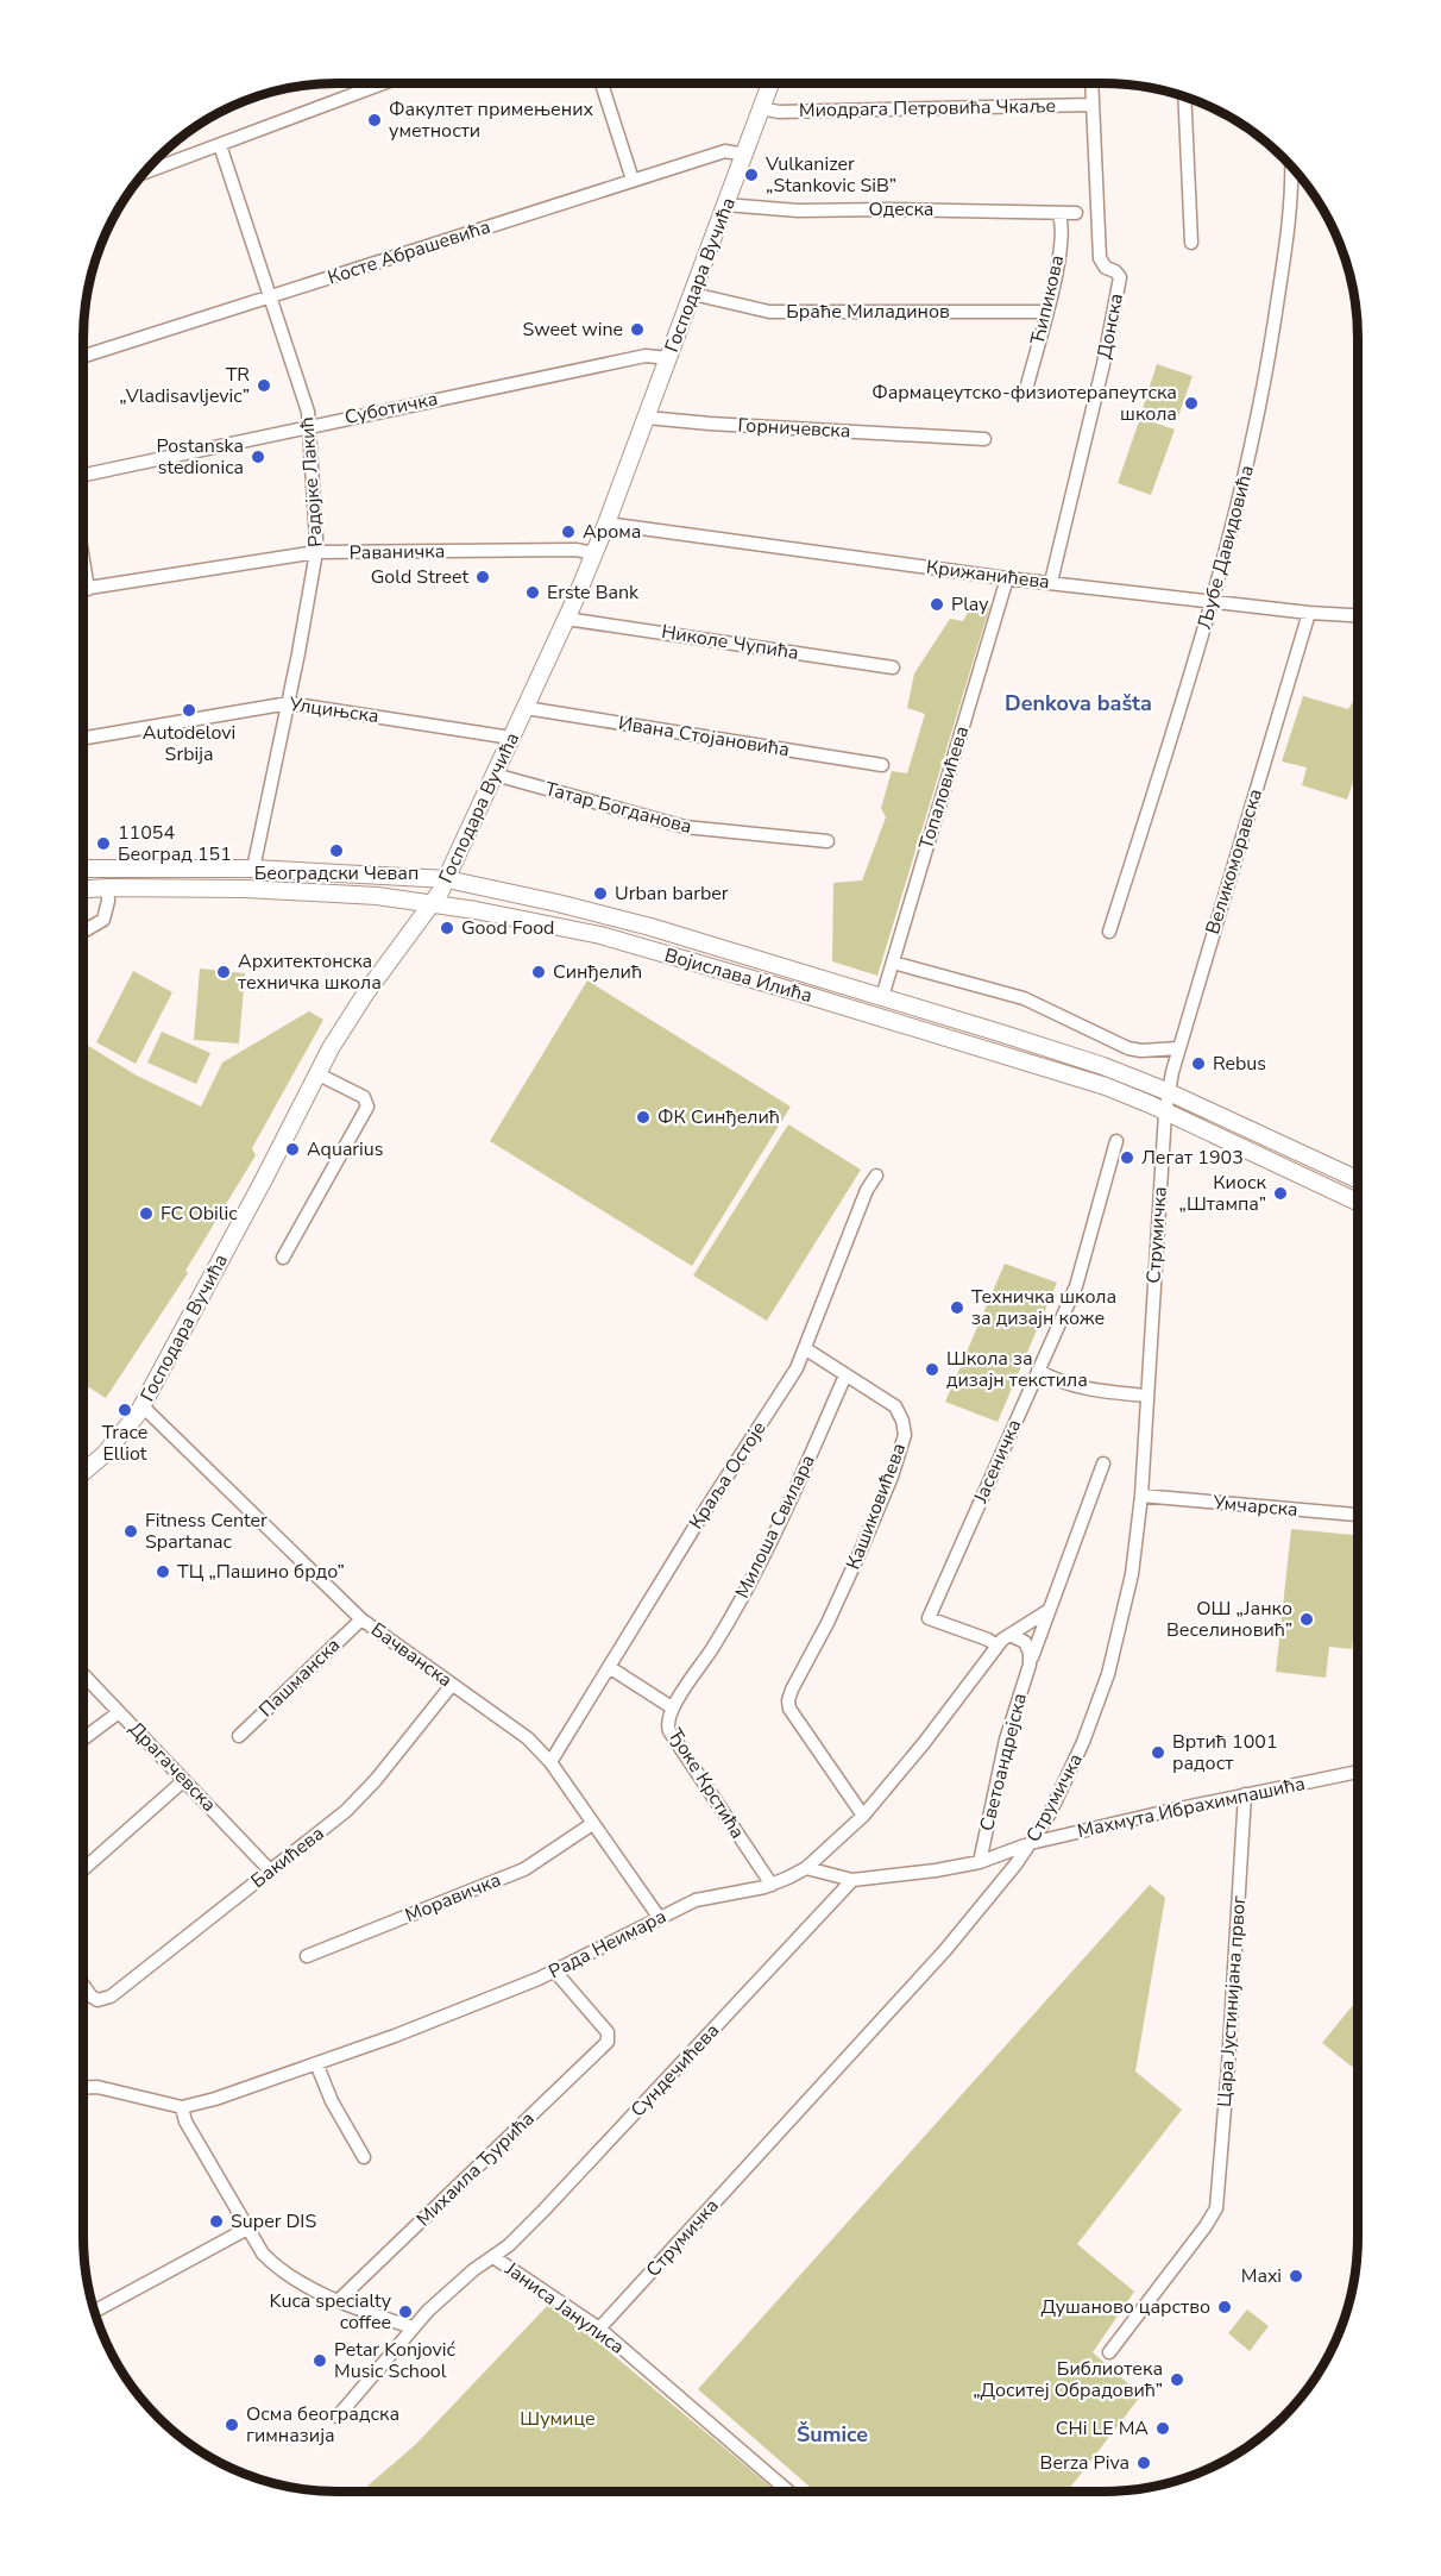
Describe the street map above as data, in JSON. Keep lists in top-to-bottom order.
{
  "streets": {
    "main road": ["Господара Вучића", "Војислава Илића"],
    "street": [
      "Миодрага Петровића Чкаље",
      "Одеска",
      "Косте Абрашевића",
      "Ћипикова",
      "Браће Миладинов",
      "Донска",
      "Суботичка",
      "Горничевска",
      "Радојке Лакић",
      "Љубе Давидовића",
      "Раваничка",
      "Крижанићева",
      "Николе Чупића",
      "Улцињска",
      "Ивана Стојановића",
      "Топаловићева",
      "Татар Богданова",
      "Великоморавска",
      "Струмичка",
      "Јасеничка",
      "Краља Остоје",
      "Кашиковићева",
      "Умчарска",
      "Милоша Свилара",
      "Бачванска",
      "Пашманска",
      "Светоандрејска",
      "Драгачевска",
      "Ђоке Крстића",
      "Махмута Ибрахимпашића",
      "Бакићева",
      "Моравичка",
      "Рада Неимара",
      "Цара Јустинијана првог",
      "Сундечићева",
      "Михаила Ђурића",
      "Јаниса Јанулиса"
    ]
  },
  "crossings": [
    ["Миодрага Петровића Чкаље", "Господара Вучића"],
    ["Миодрага Петровића Чкаље", "Донска"],
    ["Одеска", "Господара Вучића"],
    ["Одеска", "Ћипикова"],
    ["Косте Абрашевића", "Господара Вучића"],
    ["Косте Абрашевића", "Радојке Лакић"],
    ["Господара Вучића", "Браће Миладинов"],
    ["Господара Вучића", "Суботичка"],
    ["Господара Вучића", "Горничевска"],
    ["Господара Вучића", "Раваничка"],
    ["Господара Вучића", "Крижанићева"],
    ["Господара Вучића", "Николе Чупића"],
    ["Господара Вучића", "Улцињска"],
    ["Господара Вучића", "Ивана Стојановића"],
    ["Господара Вучића", "Татар Богданова"],
    ["Господара Вучића", "Војислава Илића"],
    ["Господара Вучића", "Бачванска"],
    ["Ћипикова", "Браће Миладинов"],
    ["Донска", "Крижанићева"],
    ["Суботичка", "Радојке Лакић"],
    ["Радојке Лакић", "Раваничка"],
    ["Радојке Лакић", "Улцињска"],
    ["Радојке Лакић", "Војислава Илића"],
    ["Љубе Давидовића", "Крижанићева"],
    ["Крижанићева", "Топаловићева"],
    ["Крижанићева", "Великоморавска"],
    ["Топаловићева", "Војислава Илића"],
    ["Великоморавска", "Војислава Илића"],
    ["Великоморавска", "Струмичка"],
    ["Војислава Илића", "Струмичка"],
    ["Струмичка", "Умчарска"],
    ["Струмичка", "Махмута Ибрахимпашића"],
    ["Струмичка", "Јаниса Јанулиса"],
    ["Јасеничка", "Рада Неимара"],
    ["Краља Остоје", "Кашиковићева"],
    ["Краља Остоје", "Бачванска"],
    ["Краља Остоје", "Ђоке Крстића"],
    ["Кашиковићева", "Милоша Свилара"],
    ["Кашиковићева", "Рада Неимара"],
    ["Милоша Свилара", "Ђоке Крстића"],
    ["Бачванска", "Пашманска"],
    ["Бачванска", "Бакићева"],
    ["Бачванска", "Моравичка"],
    ["Бачванска", "Рада Неимара"],
    ["Светоандрејска", "Махмута Ибрахимпашића"],
    ["Светоандрејска", "Рада Неимара"],
    ["Драгачевска", "Бакићева"],
    ["Ђоке Крстића", "Рада Неимара"],
    ["Махмута Ибрахимпашића", "Рада Неимара"],
    ["Махмута Ибрахимпашића", "Цара Јустинијана првог"],
    ["Махмута Ибрахимпашића", "Сундечићева"],
    ["Рада Неимара", "Михаила Ђурића"],
    ["Сундечићева", "Јаниса Јанулиса"]
  ],
  "districts": ["Denkova bašta", "Šumice"],
  "parks": ["Шумице"],
  "places": [
    "Факултет примењених уметности",
    "Vulkanizer „Stankovic SiB”",
    "Sweet wine",
    "TR „Vladisavljevic”",
    "Фармацеутско-физиотерапеутска школа",
    "Postanska stedionica",
    "Арома",
    "Gold Street",
    "Erste Bank",
    "Play",
    "Autodelovi Srbija",
    "11054 Београд 151",
    "Београдски Чевап",
    "Urban barber",
    "Good Food",
    "Архитектонска техничка школа",
    "Синђелић",
    "Rebus",
    "ФК Синђелић",
    "Aquarius",
    "Легат 1903",
    "Киоск „Штампа”",
    "FC Obilic",
    "Техничка школа за дизајн коже",
    "Школа за дизајн текстила",
    "Trace Elliot",
    "Fitness Center Spartanac",
    "ТЦ „Пашино брдо”",
    "ОШ „Јанко Веселиновић”",
    "Вртић 1001 радост",
    "Super DIS",
    "Maxi",
    "Душаново царство",
    "Kuca specialty coffee",
    "Petar Konjović Music School",
    "Библиотека „Доситеј Обрадовић”",
    "Осма београдска гимназија",
    "CHi LE MA",
    "Berza Piva"
  ]
}
